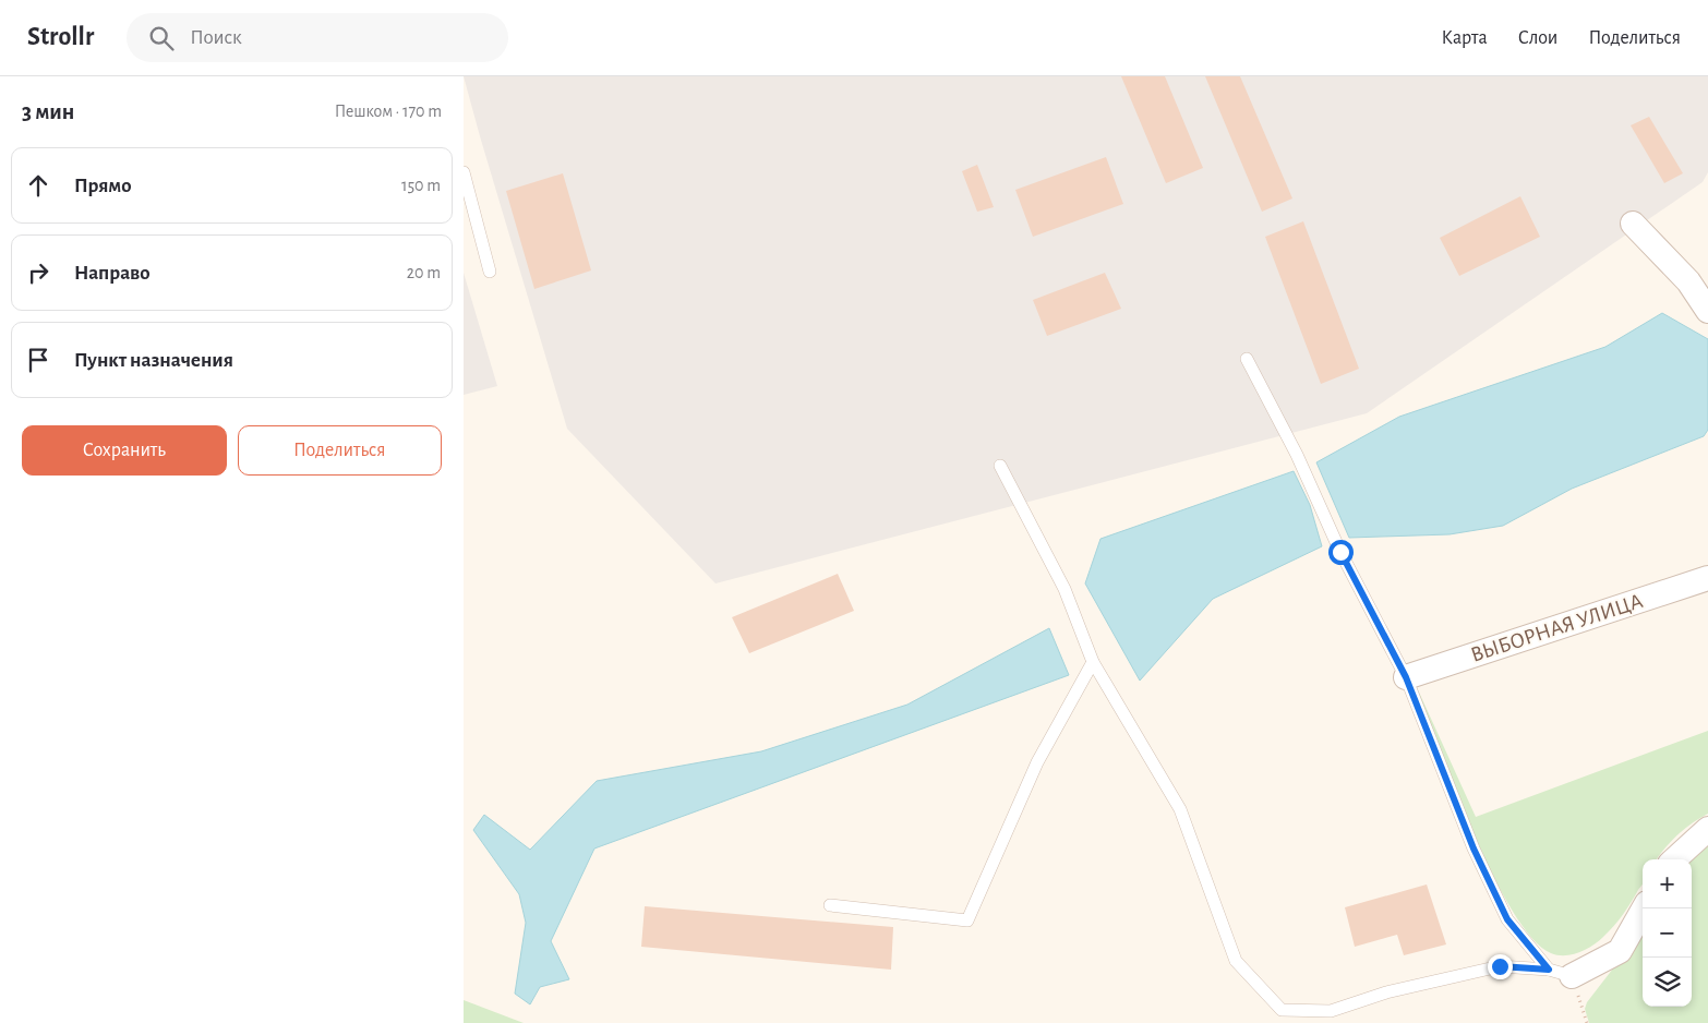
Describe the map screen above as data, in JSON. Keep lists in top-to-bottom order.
{
  "streets": {
    "street": ["ВЫБОРНАЯ УЛИЦА"]
  },
  "page": {
    "header": "Strollr",
    "search": "Поиск",
    "nav": ["Карта", "Слои", "Поделиться"],
    "heading": ["3 мин", "Пешком · 170 m"],
    "list": [
      ["Прямо", "150 m"],
      ["Направо", "20 m"],
      "Пункт назначения"
    ],
    "buttons": ["Сохранить", "Поделиться"],
    "map_buttons": ["+", "−"]
  }
}
